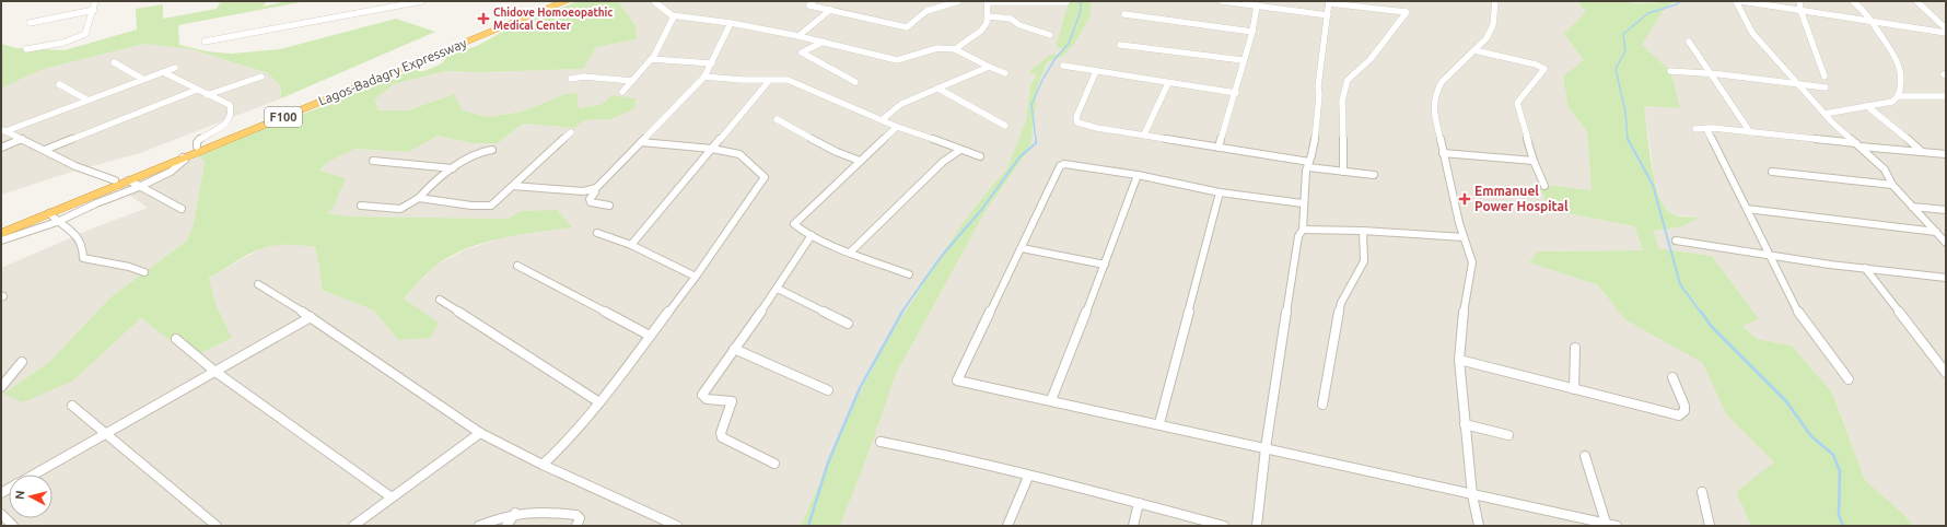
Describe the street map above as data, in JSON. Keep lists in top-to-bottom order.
{
  "streets": {
    "highway": ["Lagos-Badagry Expressway", "F100"]
  },
  "places": {
    "health": ["Chidove Homoeopathic Medical Center", "Emmanuel Power Hospital"]
  },
  "north": "left"
}
